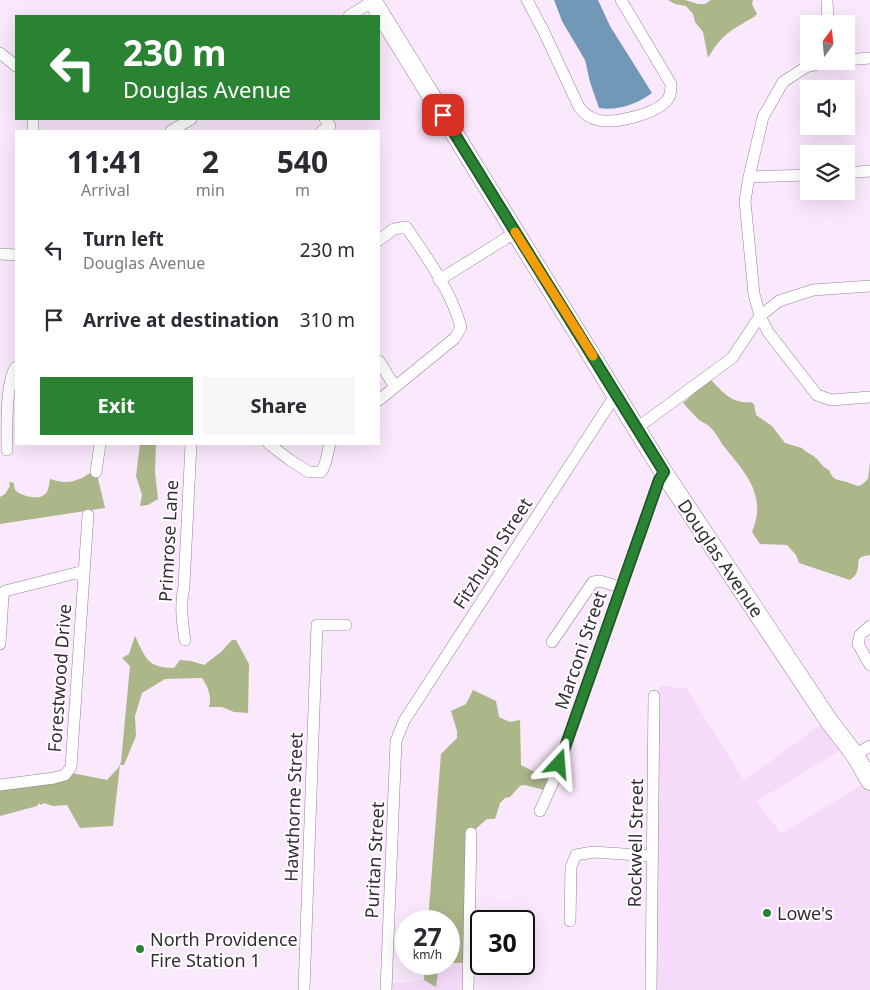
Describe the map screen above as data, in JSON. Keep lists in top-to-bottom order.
{
  "streets": {
    "main road": ["Douglas Avenue"],
    "street": [
      "Primrose Lane",
      "Fitzhugh Street",
      "Marconi Street",
      "Forestwood Drive",
      "Hawthorne Street",
      "Rockwell Street",
      "Puritan Street"
    ]
  },
  "crossings": [
    ["Fitzhugh Street", "Douglas Avenue"],
    ["Fitzhugh Street", "Puritan Street"],
    ["Douglas Avenue", "Marconi Street"]
  ],
  "places": ["Lowe's", "North Providence Fire Station 1"],
  "north": "top",
  "page": {
    "turn": ["230 m", "Douglas Avenue"],
    "eta": [
      "11:41",
      "Arrival",
      "2",
      "min",
      "540",
      "m"
    ],
    "list": [
      {
        "name": "Turn left",
        "note": "Douglas Avenue",
        "value": "230 m"
      },
      {
        "name": "Arrive at destination",
        "value": "310 m"
      }
    ],
    "buttons": ["Exit", "Share"],
    "speed": "27 km/h",
    "limit": "30"
  }
}
